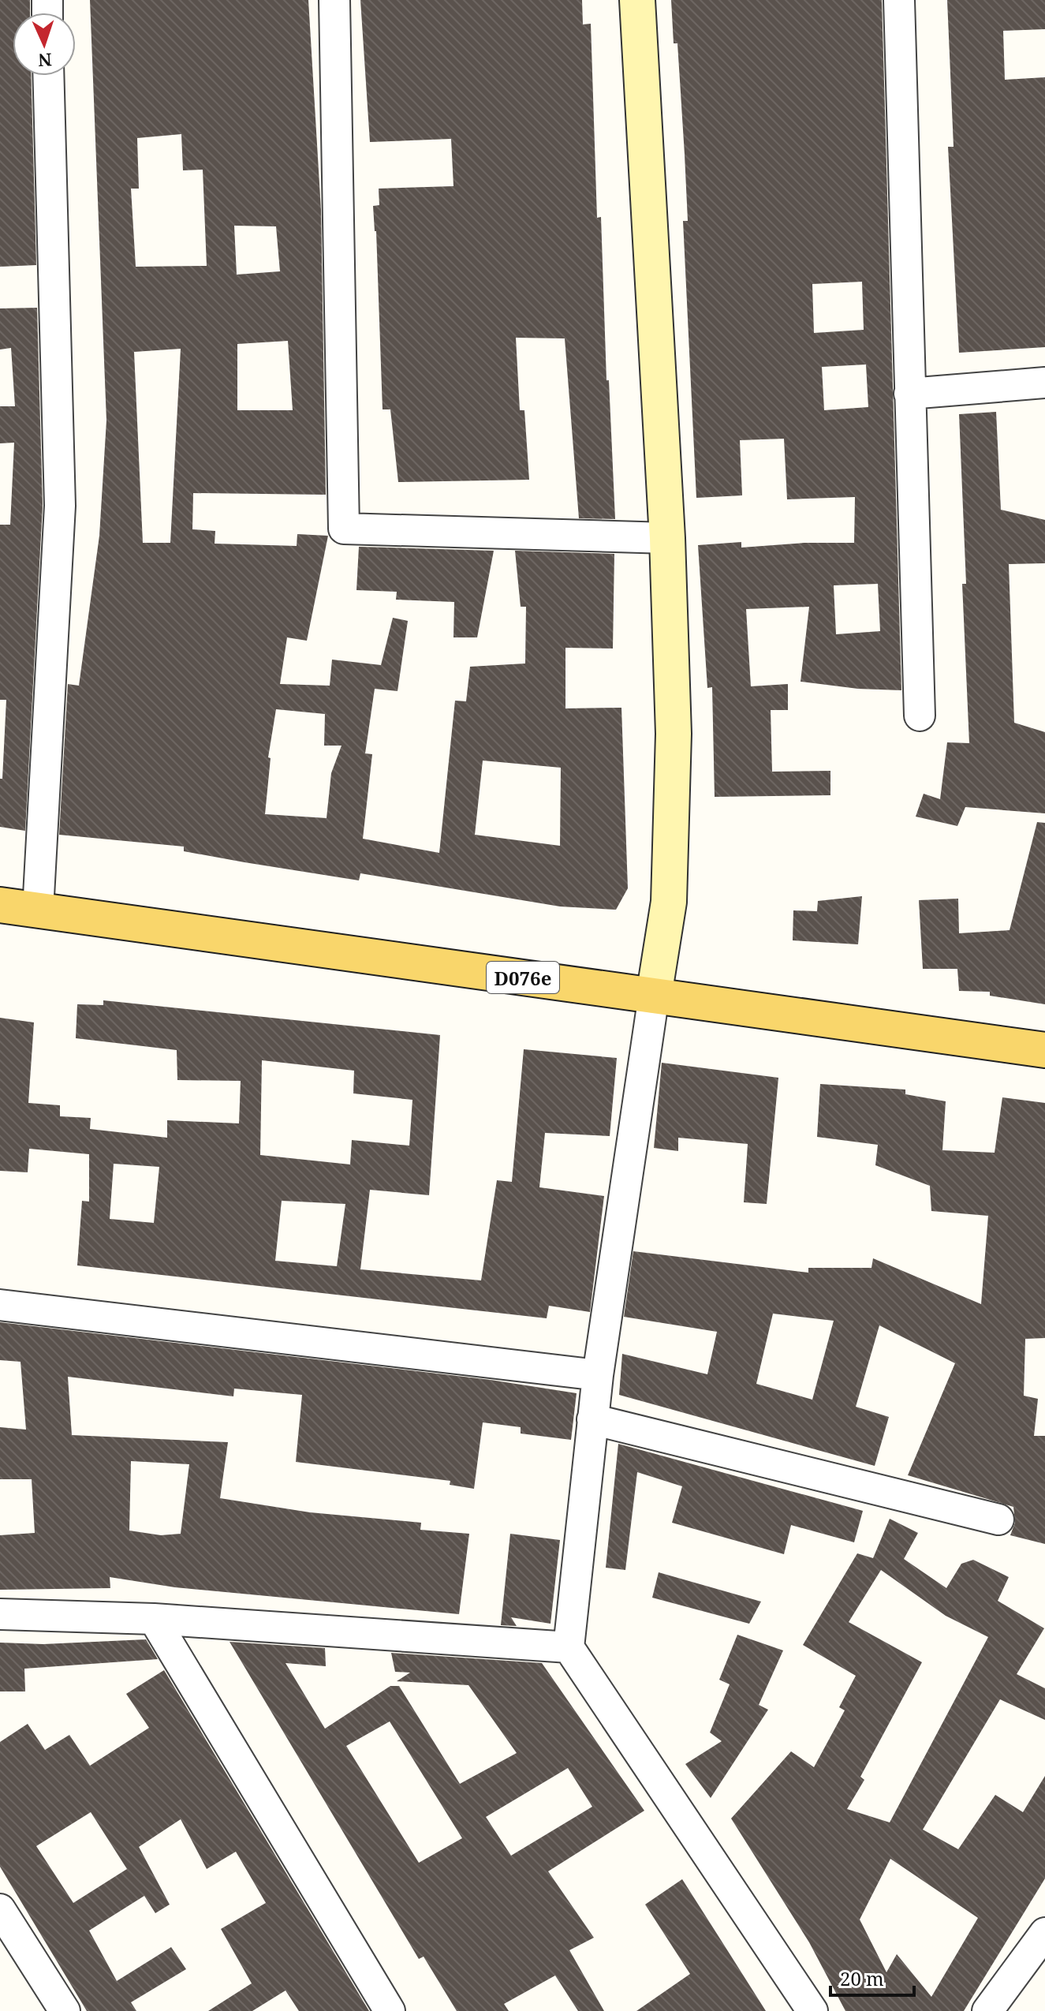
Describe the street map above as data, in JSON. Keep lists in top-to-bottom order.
{
  "streets": {
    "main road": ["D076e"]
  },
  "scale_bar": "20 m",
  "north": "bottom"
}
